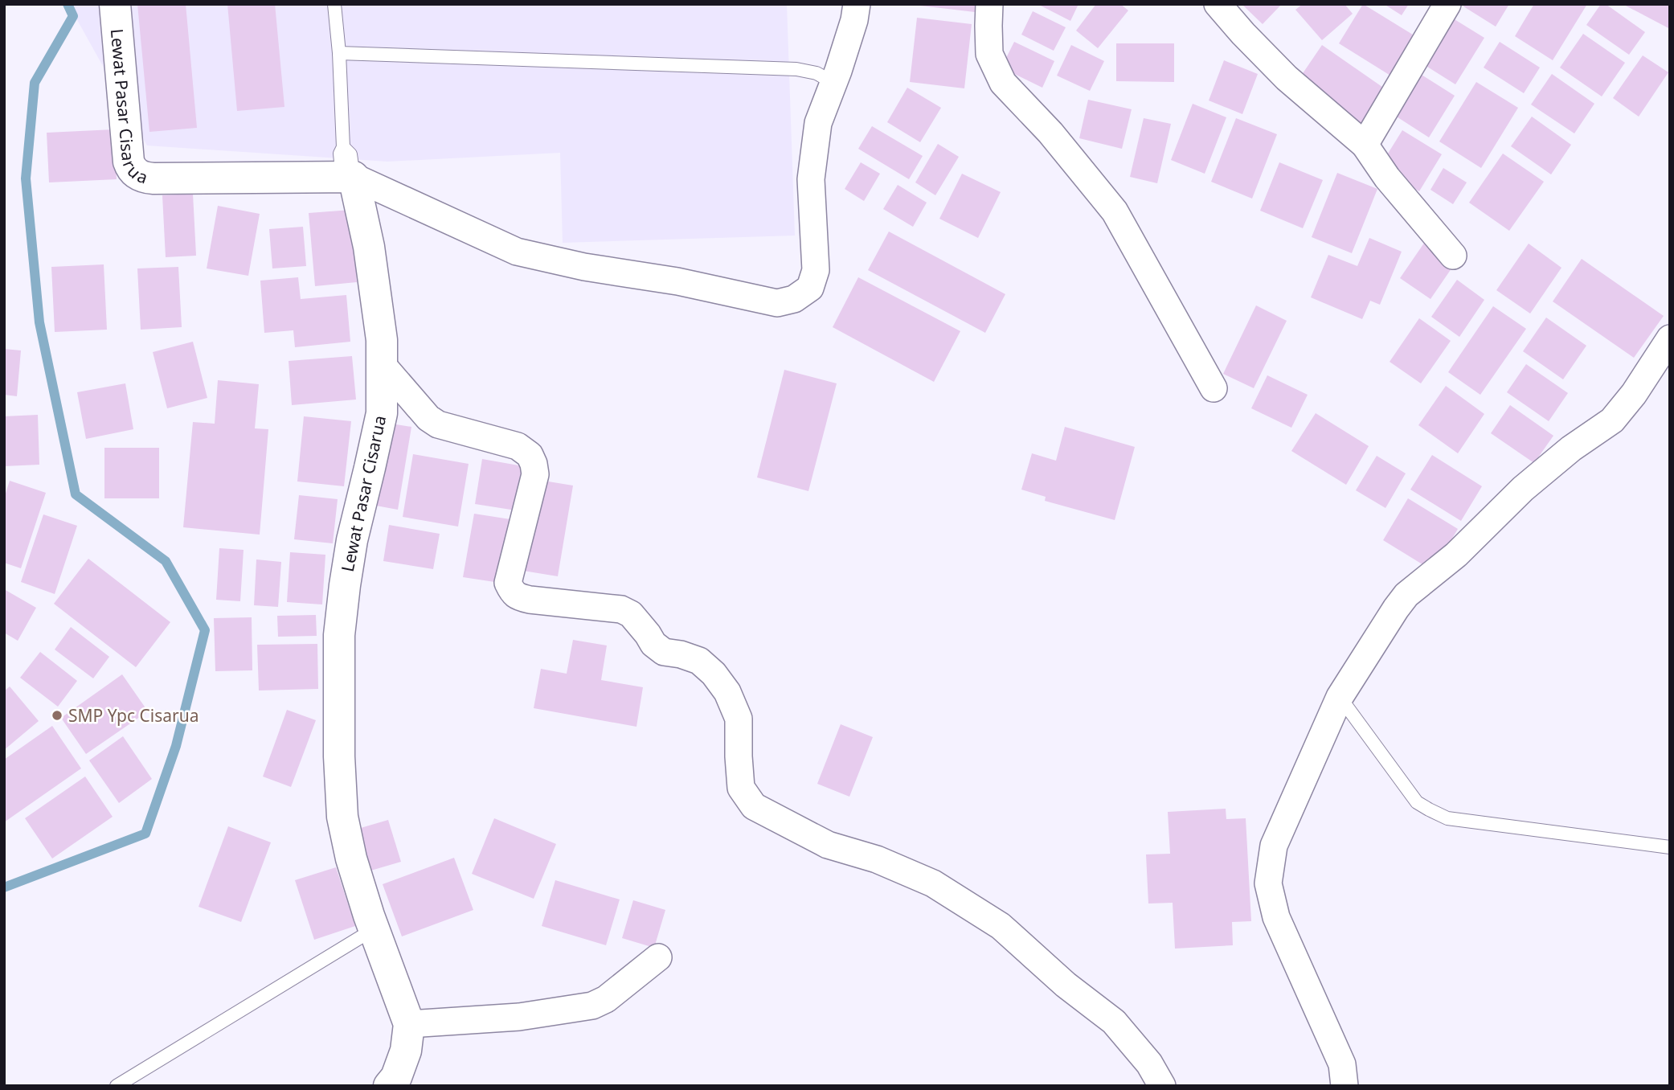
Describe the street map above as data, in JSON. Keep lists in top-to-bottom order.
{
  "streets": {
    "street": ["Lewat Pasar Cisarua"]
  },
  "places": ["SMP Ypc Cisarua"]
}
